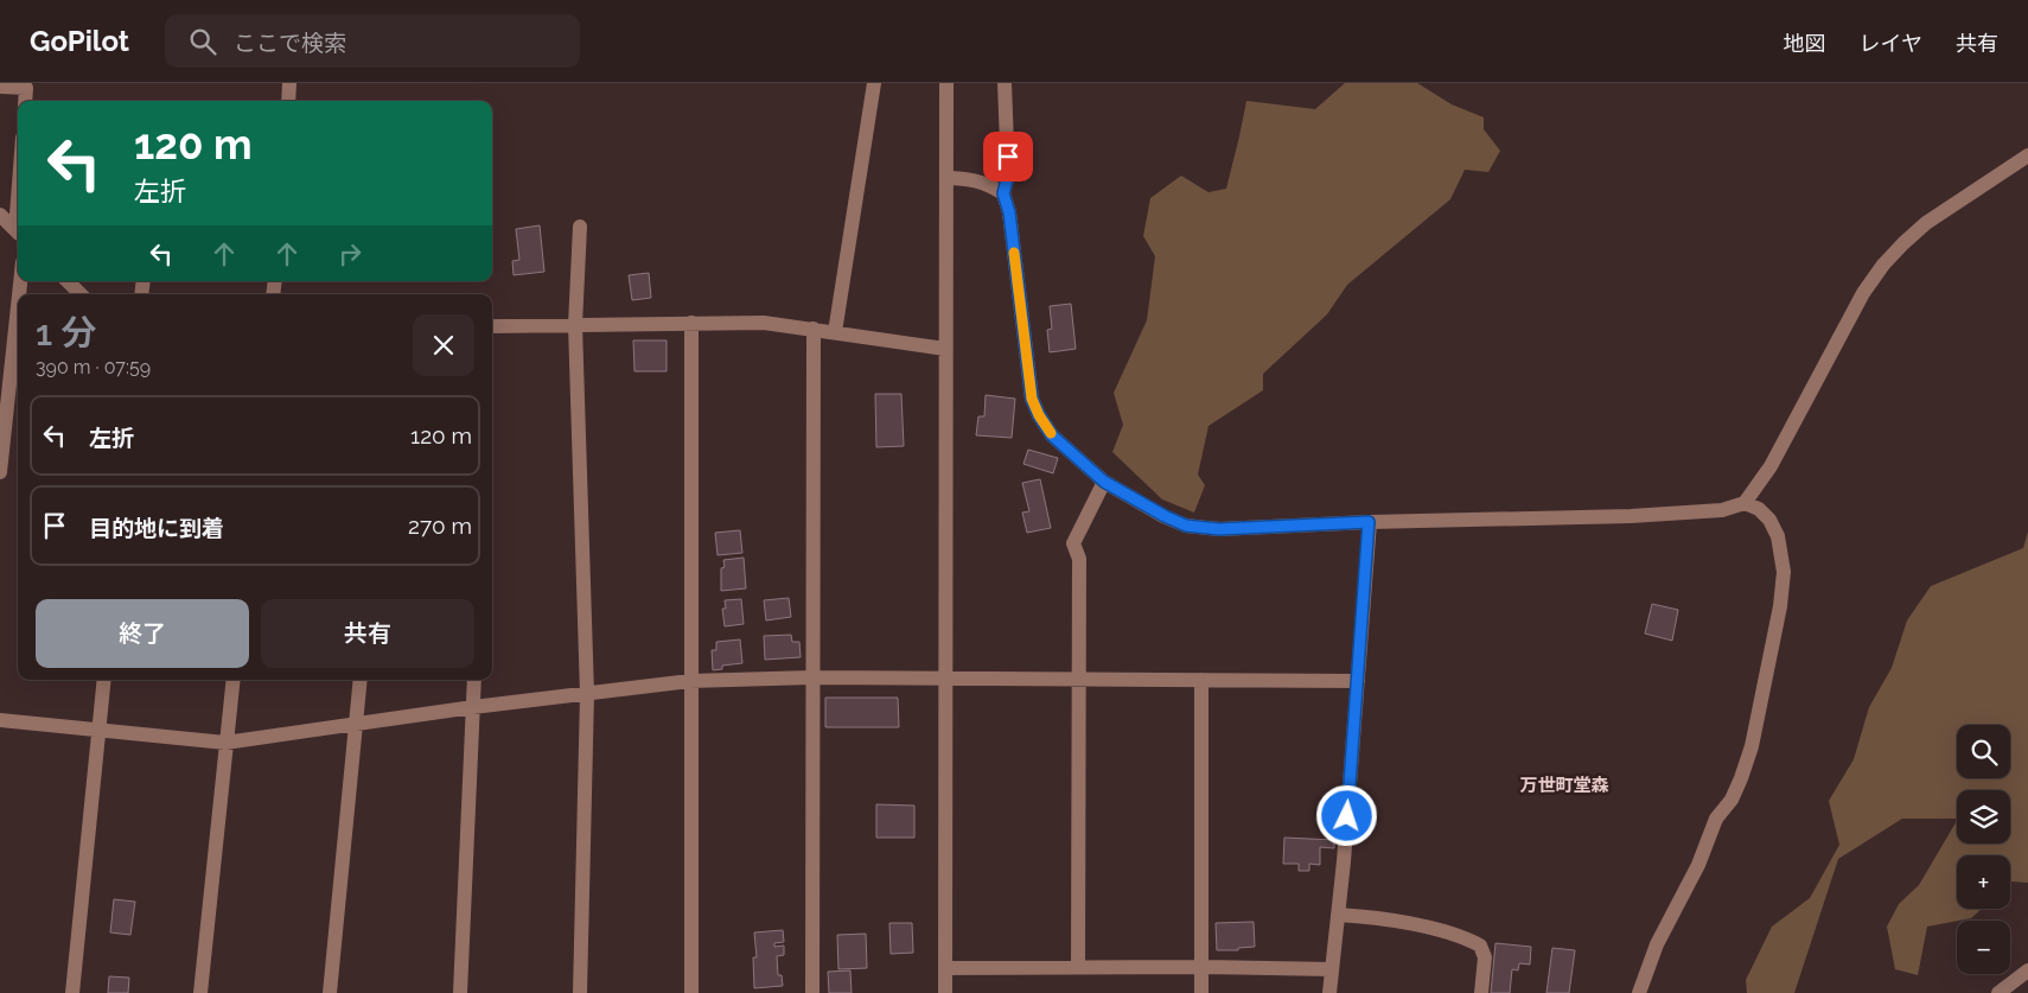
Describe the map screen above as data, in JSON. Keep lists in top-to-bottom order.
{
  "districts": ["万世町堂森"],
  "page": {
    "header": "GoPilot",
    "search": "ここで検索",
    "nav": ["地図", "レイヤ", "共有"],
    "turn": ["120 m", "左折"],
    "heading": ["1 分", "390 m · 07:59"],
    "list": [
      {
        "name": "左折",
        "value": "120 m"
      },
      {
        "name": "目的地に到着",
        "value": "270 m"
      }
    ],
    "buttons": ["終了", "共有"],
    "map_buttons": ["+", "−"]
  }
}
